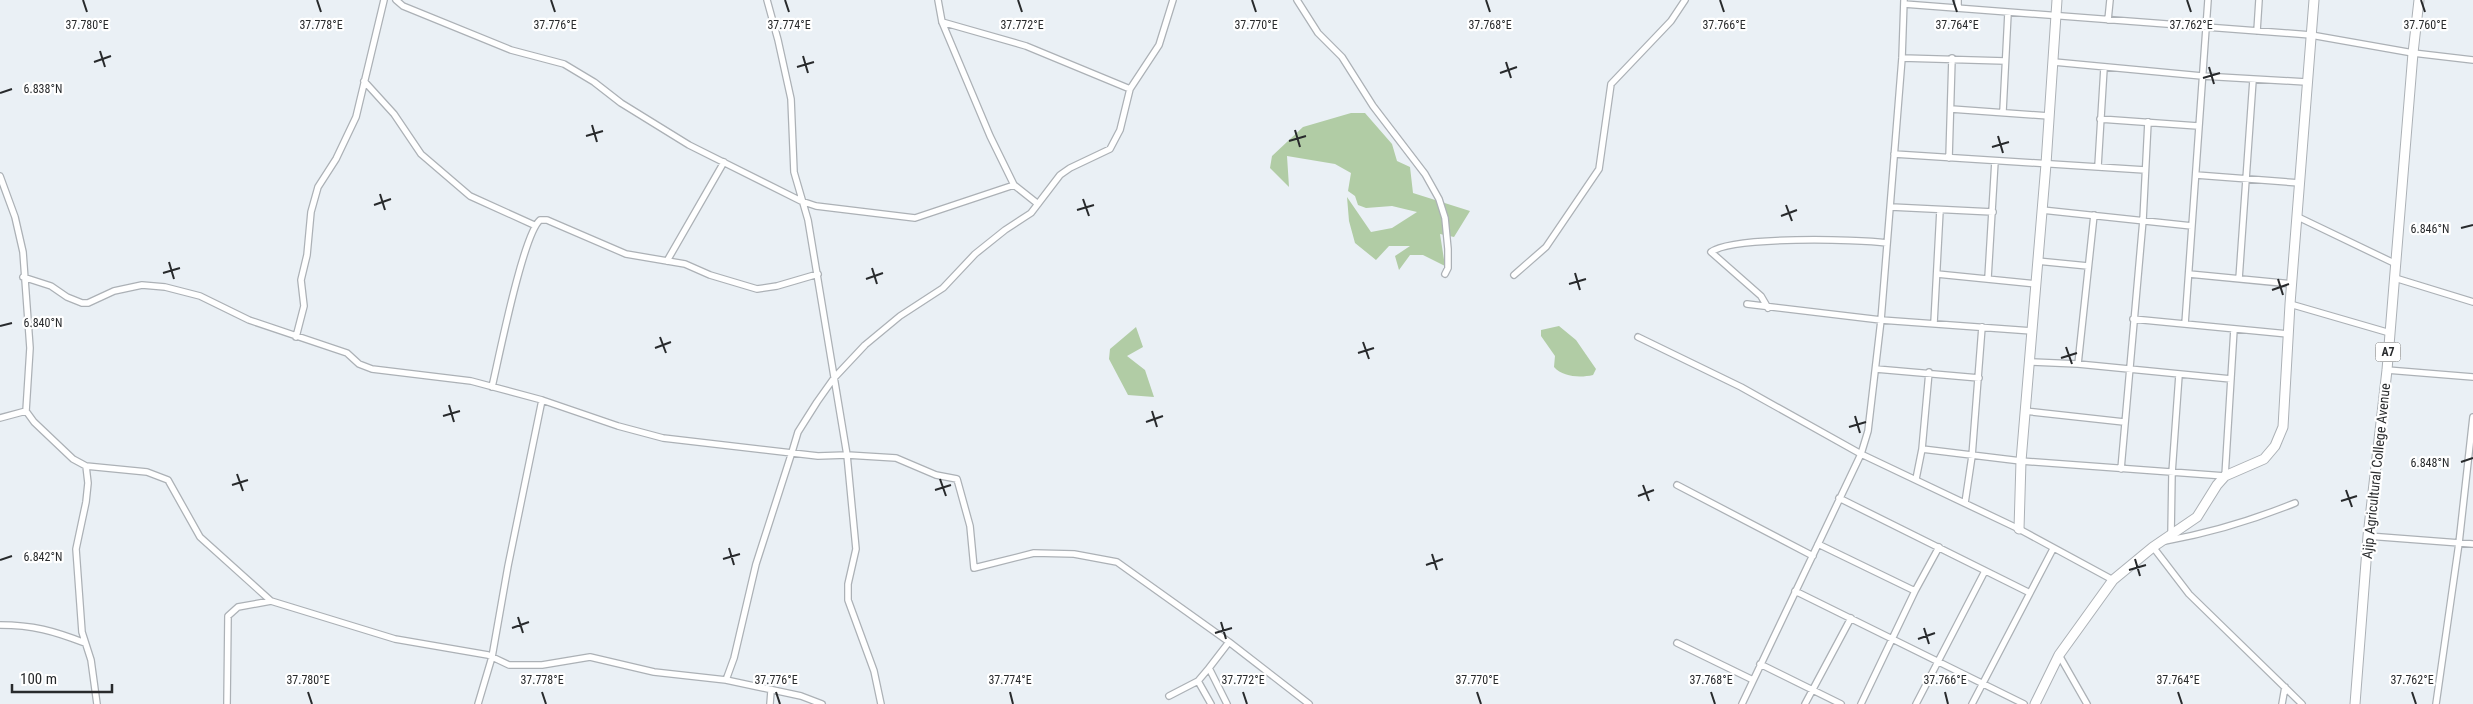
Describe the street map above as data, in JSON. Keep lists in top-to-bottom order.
{
  "streets": {
    "main road": ["A7", "Ajip Agricultural College Avenue"]
  },
  "scale_bar": "100 m",
  "coordinates": [
    "37.780°E",
    "37.778°E",
    "37.776°E",
    "37.774°E",
    "37.772°E",
    "37.770°E",
    "37.768°E",
    "37.766°E",
    "37.764°E",
    "37.762°E",
    "37.760°E",
    "6.838°N",
    "6.846°N",
    "6.840°N",
    "6.848°N",
    "6.842°N"
  ]
}
